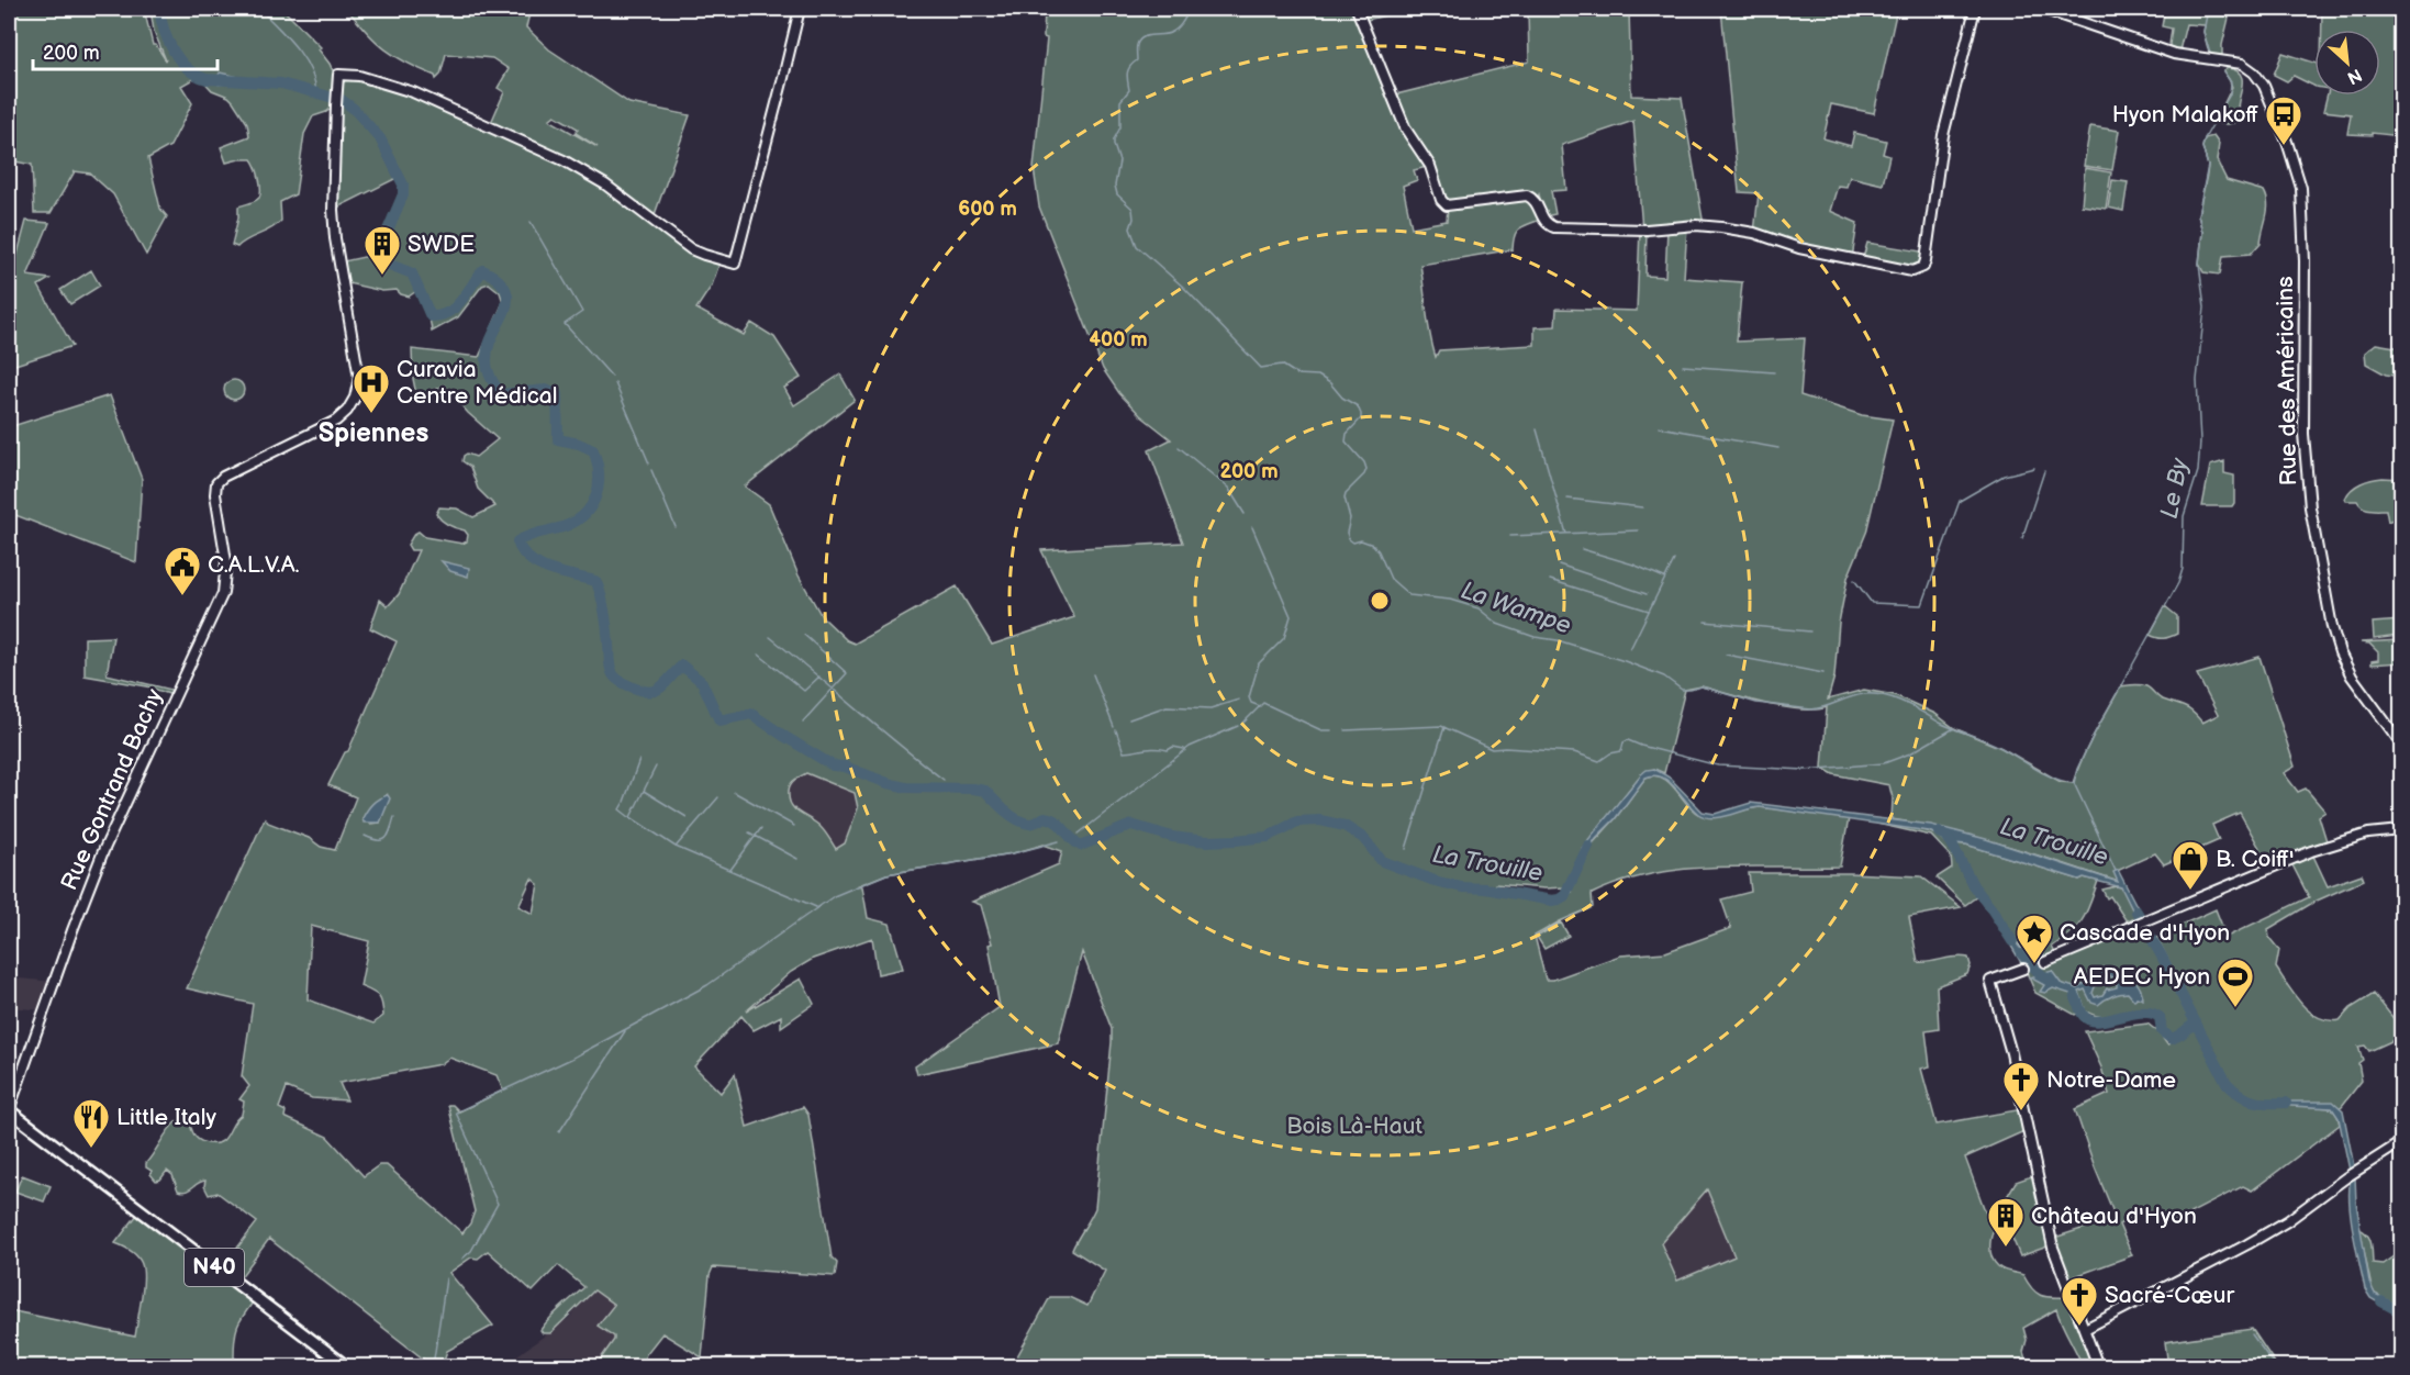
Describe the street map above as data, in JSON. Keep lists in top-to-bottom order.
{
  "streets": {
    "main road": ["N40"],
    "street": ["Rue des Américains", "Rue Gontrand Bachy"]
  },
  "crossings": [
    ["Rue Gontrand Bachy", "N40"]
  ],
  "districts": ["Spiennes"],
  "water": ["Le By", "La Wampe", "La Trouille"],
  "parks": ["Bois Là-Haut"],
  "places": {
    "bus stop": ["Hyon Malakoff"],
    "building": ["SWDE", "Château d'Hyon"],
    "hospital": ["Curavia Centre Médical"],
    "public building": ["C.A.L.V.A."],
    "shop": ["B. Coiff'"],
    "place": ["Cascade d'Hyon"],
    "sports": ["AEDEC Hyon"],
    "church": ["Notre-Dame", "Sacré-Cœur"],
    "restaurant": ["Little Italy"]
  },
  "scale_bar": "200 m",
  "north": "bottom right",
  "rings": ["600 m", "400 m", "200 m"]
}
